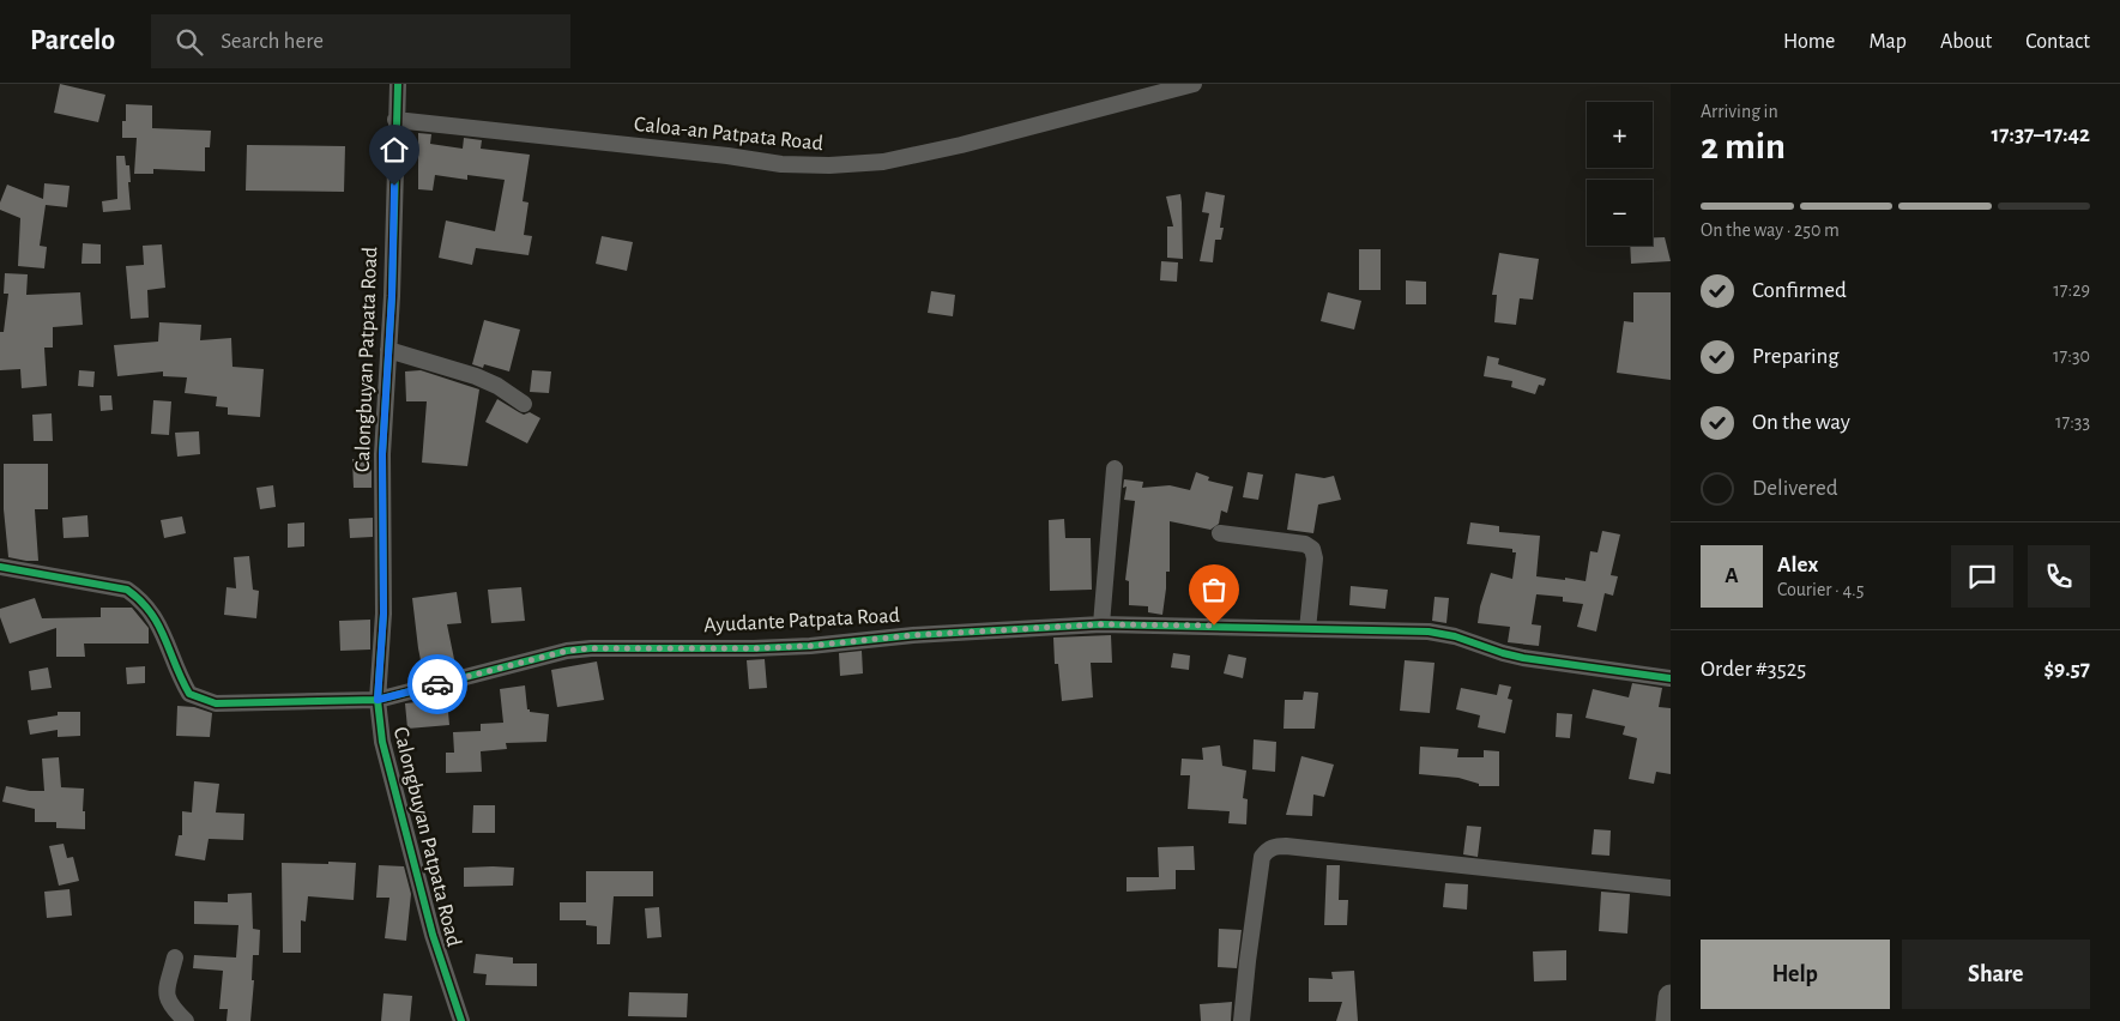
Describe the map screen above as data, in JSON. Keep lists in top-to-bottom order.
{
  "streets": {
    "street": ["Caloa-an Patpata Road", "Calongbuyan Patpata Road", "Ayudante Patpata Road"]
  },
  "crossings": [
    ["Caloa-an Patpata Road", "Calongbuyan Patpata Road"],
    ["Calongbuyan Patpata Road", "Ayudante Patpata Road"]
  ],
  "page": {
    "header": "Parcelo",
    "search": "Search here",
    "nav": [
      "Home",
      "Map",
      "About",
      "Contact"
    ],
    "heading": ["2 min", "Arriving in", "17:37–17:42"],
    "panel": [
      "Alex",
      "Courier · 4.5",
      "Order #3525",
      "$9.57"
    ],
    "map_buttons": ["+", "−"],
    "bar": "On the way · 250 m",
    "list": [
      ["Confirmed", "17:29"],
      ["Preparing", "17:30"],
      ["On the way", "17:33"],
      "Delivered"
    ],
    "round": "A",
    "buttons": ["Help", "Share"]
  }
}
